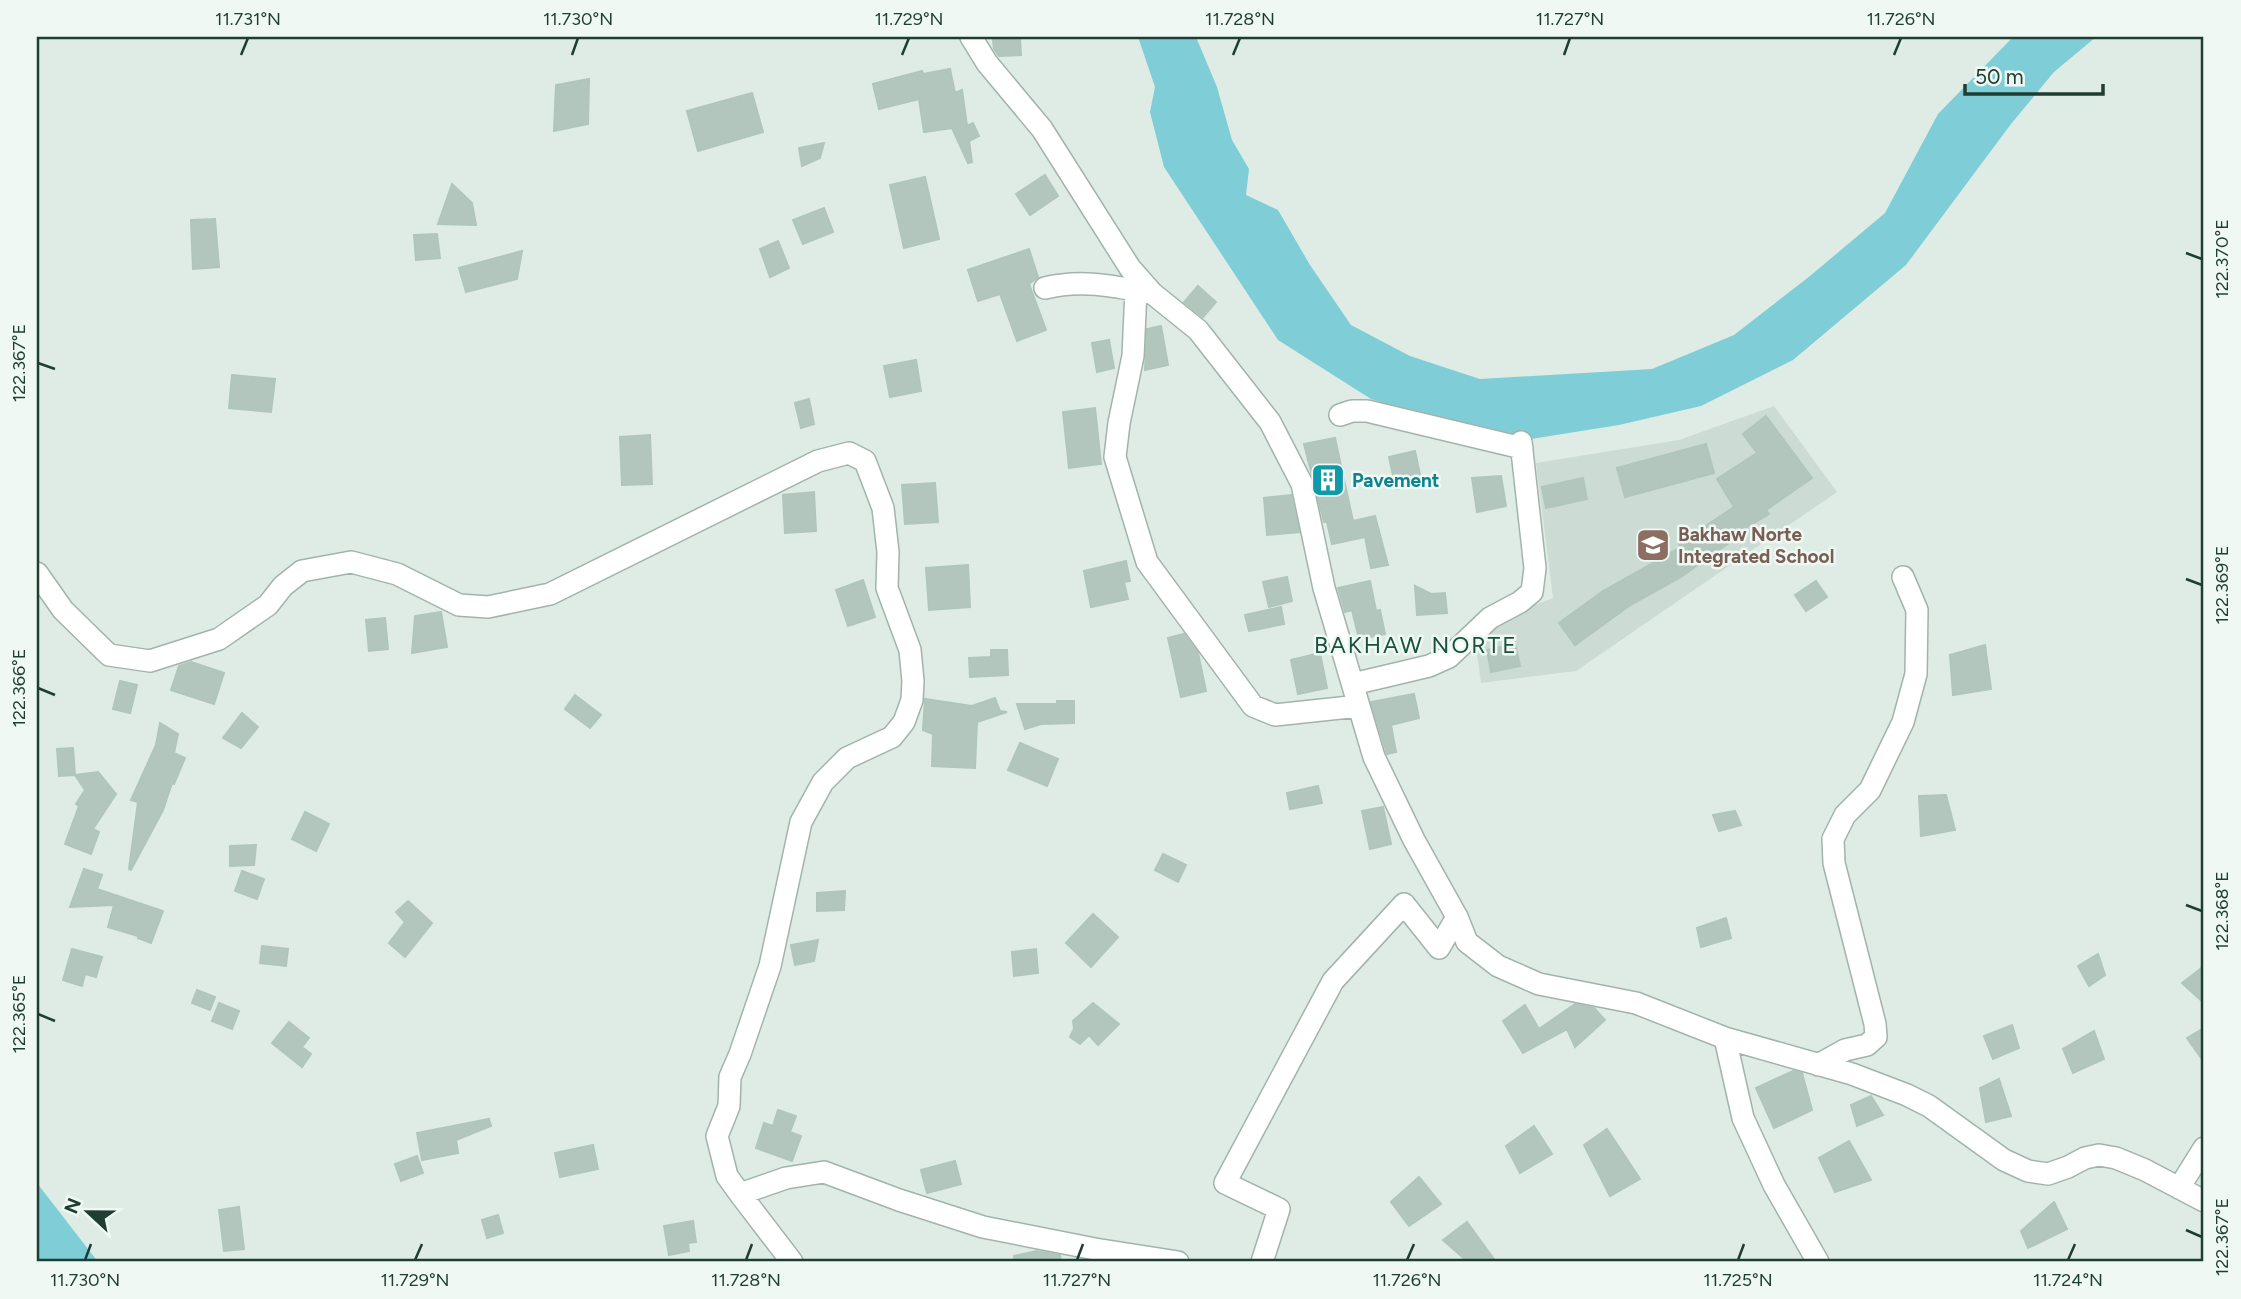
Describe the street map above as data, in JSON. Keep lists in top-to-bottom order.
{
  "districts": ["BAKHAW NORTE"],
  "places": {
    "building": ["Pavement"],
    "school or university": ["Bakhaw Norte Integrated School"]
  },
  "scale_bar": "50 m",
  "north": "left",
  "coordinates": [
    "11.731°N",
    "11.730°N",
    "11.729°N",
    "11.728°N",
    "11.727°N",
    "11.726°N",
    "122.370°E",
    "122.367°E",
    "122.369°E",
    "122.366°E",
    "122.368°E",
    "122.365°E",
    "11.725°N",
    "11.724°N"
  ]
}
